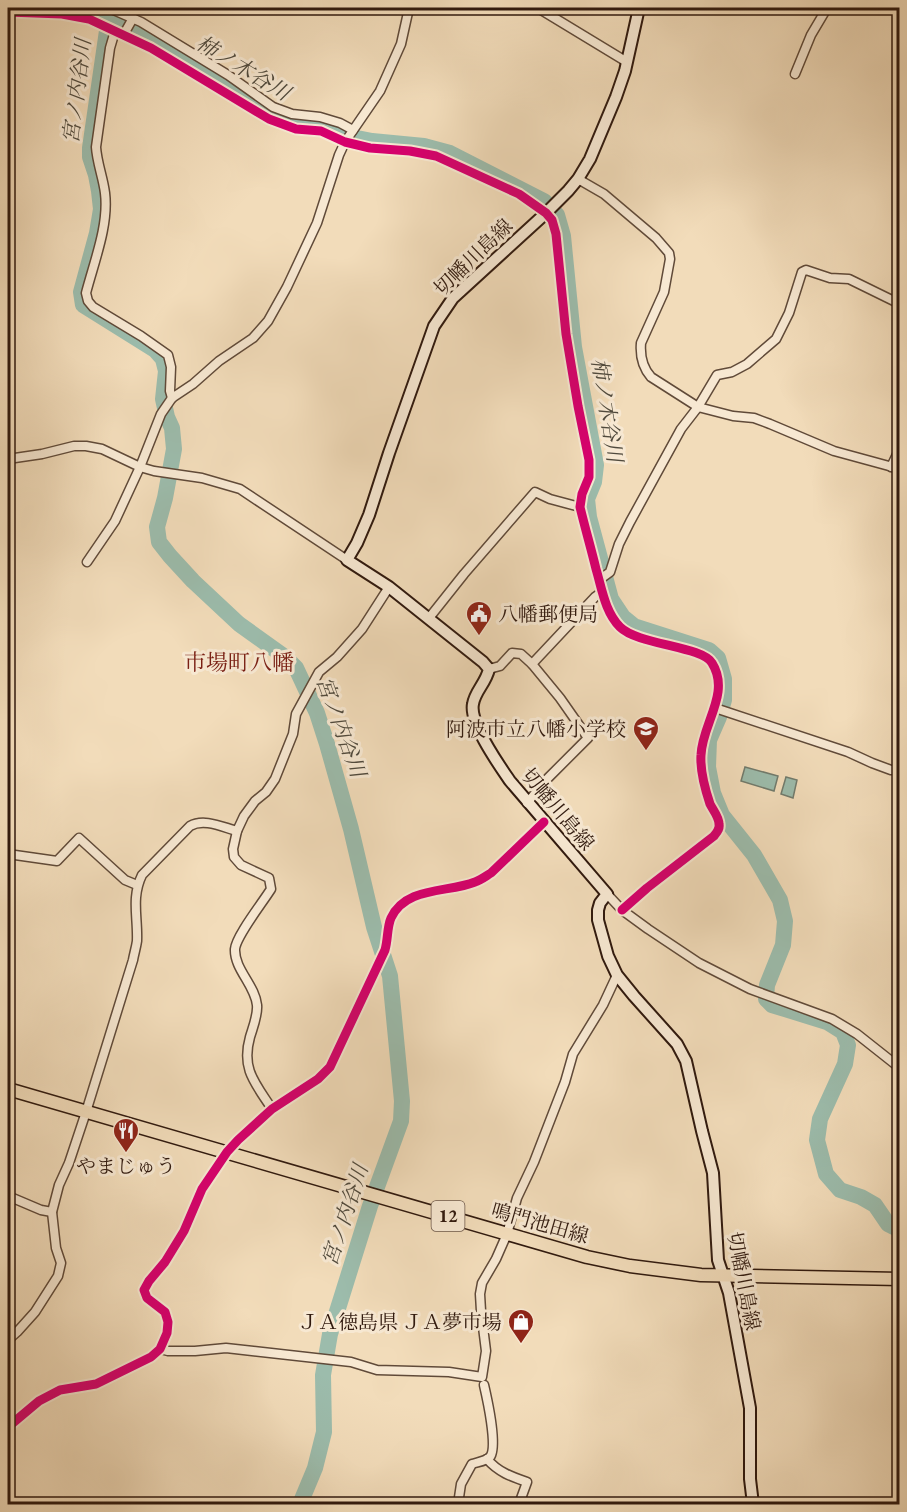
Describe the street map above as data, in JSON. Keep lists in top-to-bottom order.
{
  "streets": {
    "main road": ["切幡川島線", "12", "鳴門池田線"]
  },
  "crossings": [
    ["切幡川島線", "鳴門池田線"]
  ],
  "districts": ["市場町八幡"],
  "water": ["柿ノ木谷川", "宮ノ内谷川"],
  "places": {
    "public building": ["八幡郵便局"],
    "school or university": ["阿波市立八幡小学校"],
    "restaurant": ["やまじゅう"],
    "shop": ["ＪＡ徳島県 ＪＡ夢市場"]
  }
}
